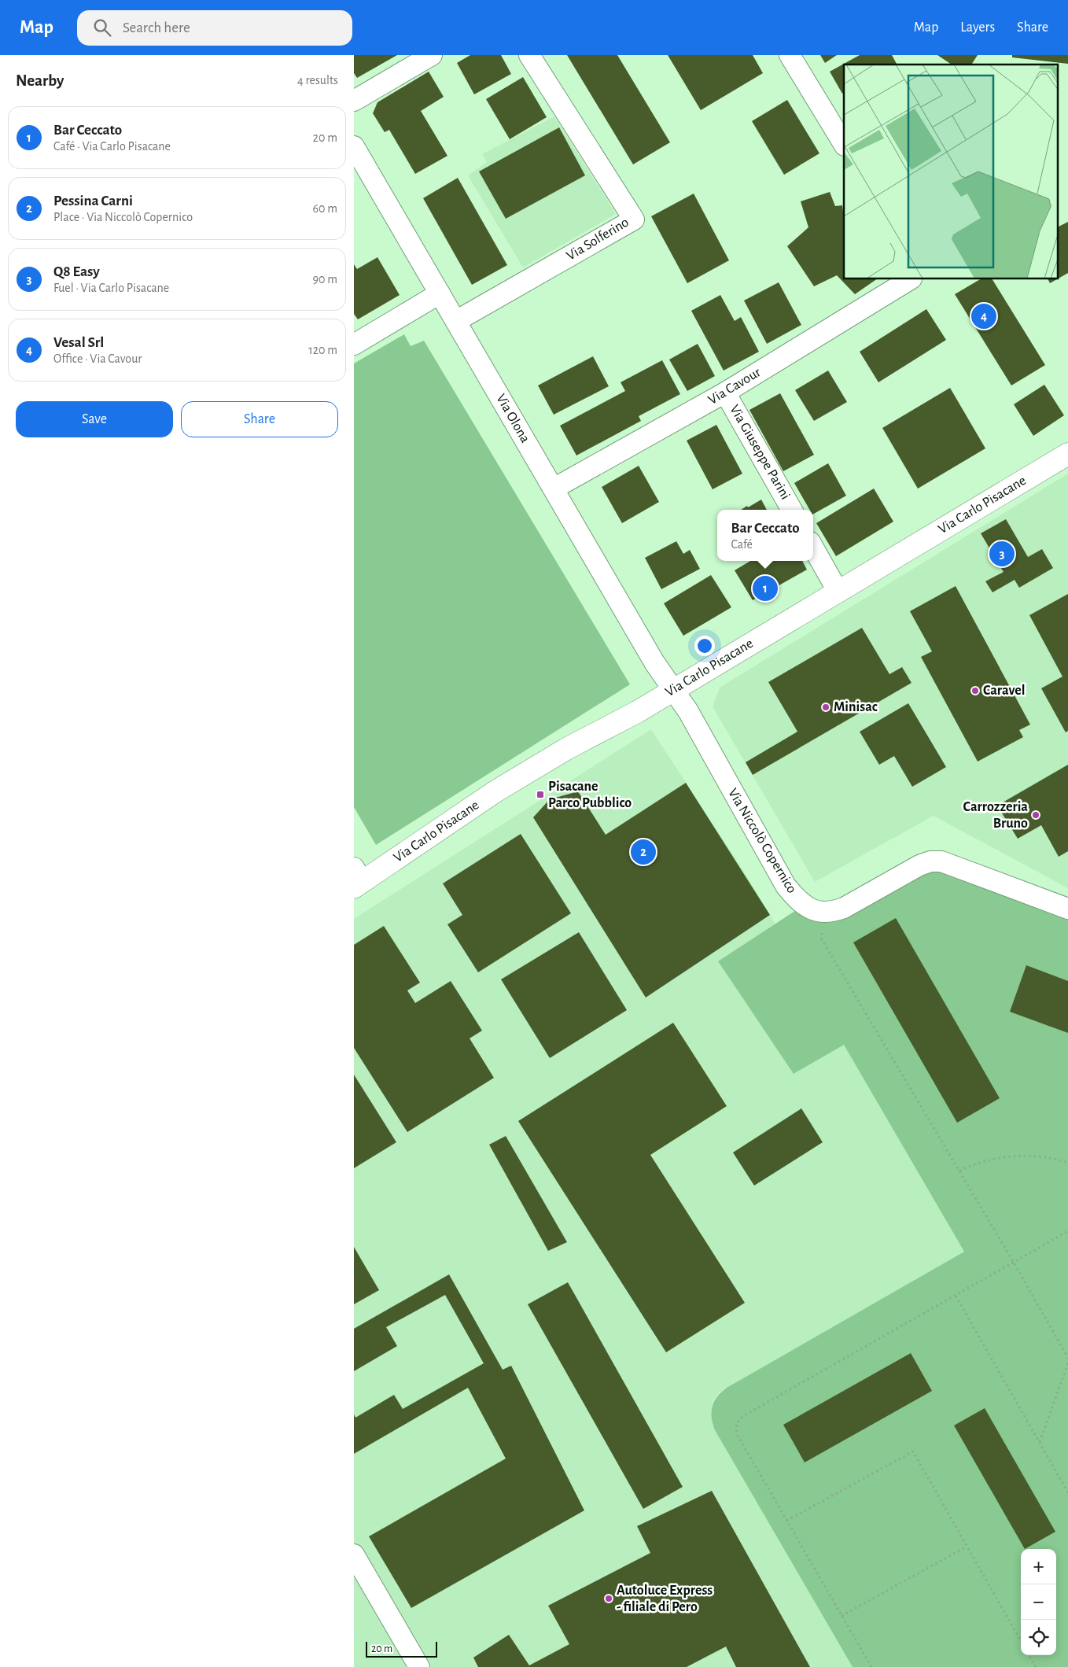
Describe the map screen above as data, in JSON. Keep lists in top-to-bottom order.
{
  "streets": {
    "street": [
      "Via Solferino",
      "Via Cavour",
      "Via Olona",
      "Via Giuseppe Parini",
      "Via Carlo Pisacane",
      "Via Niccolò Copernico"
    ]
  },
  "crossings": [
    ["Via Solferino", "Via Olona"],
    ["Via Cavour", "Via Olona"],
    ["Via Cavour", "Via Giuseppe Parini"],
    ["Via Olona", "Via Carlo Pisacane"],
    ["Via Olona", "Via Niccolò Copernico"],
    ["Via Carlo Pisacane", "Via Niccolò Copernico"]
  ],
  "places": {
    "other": [
      "Caravel",
      "Minisac",
      "Carrozzeria Bruno",
      "Autoluce Express - filiale di Pero"
    ],
    "transit": ["Pisacane Parco Pubblico"]
  },
  "scale_bar": "20 m",
  "page": {
    "header": "Map",
    "search": "Search here",
    "nav": ["Map", "Layers", "Share"],
    "heading": ["Nearby", "4 results"],
    "list": [
      {
        "mark": "1",
        "name": "Bar Ceccato",
        "note": "Café · Via Carlo Pisacane",
        "value": "20 m"
      },
      {
        "mark": "2",
        "name": "Pessina Carni",
        "note": "Place · Via Niccolò Copernico",
        "value": "60 m"
      },
      {
        "mark": "3",
        "name": "Q8 Easy",
        "note": "Fuel · Via Carlo Pisacane",
        "value": "90 m"
      },
      {
        "mark": "4",
        "name": "Vesal Srl",
        "note": "Office · Via Cavour",
        "value": "120 m"
      }
    ],
    "pins": [
      "4",
      "3",
      "1",
      "2"
    ],
    "buttons": ["Save", "Share"],
    "popup": ["Bar Ceccato", "Café"],
    "map_buttons": ["+", "−"],
    "scale": "20 m"
  }
}
